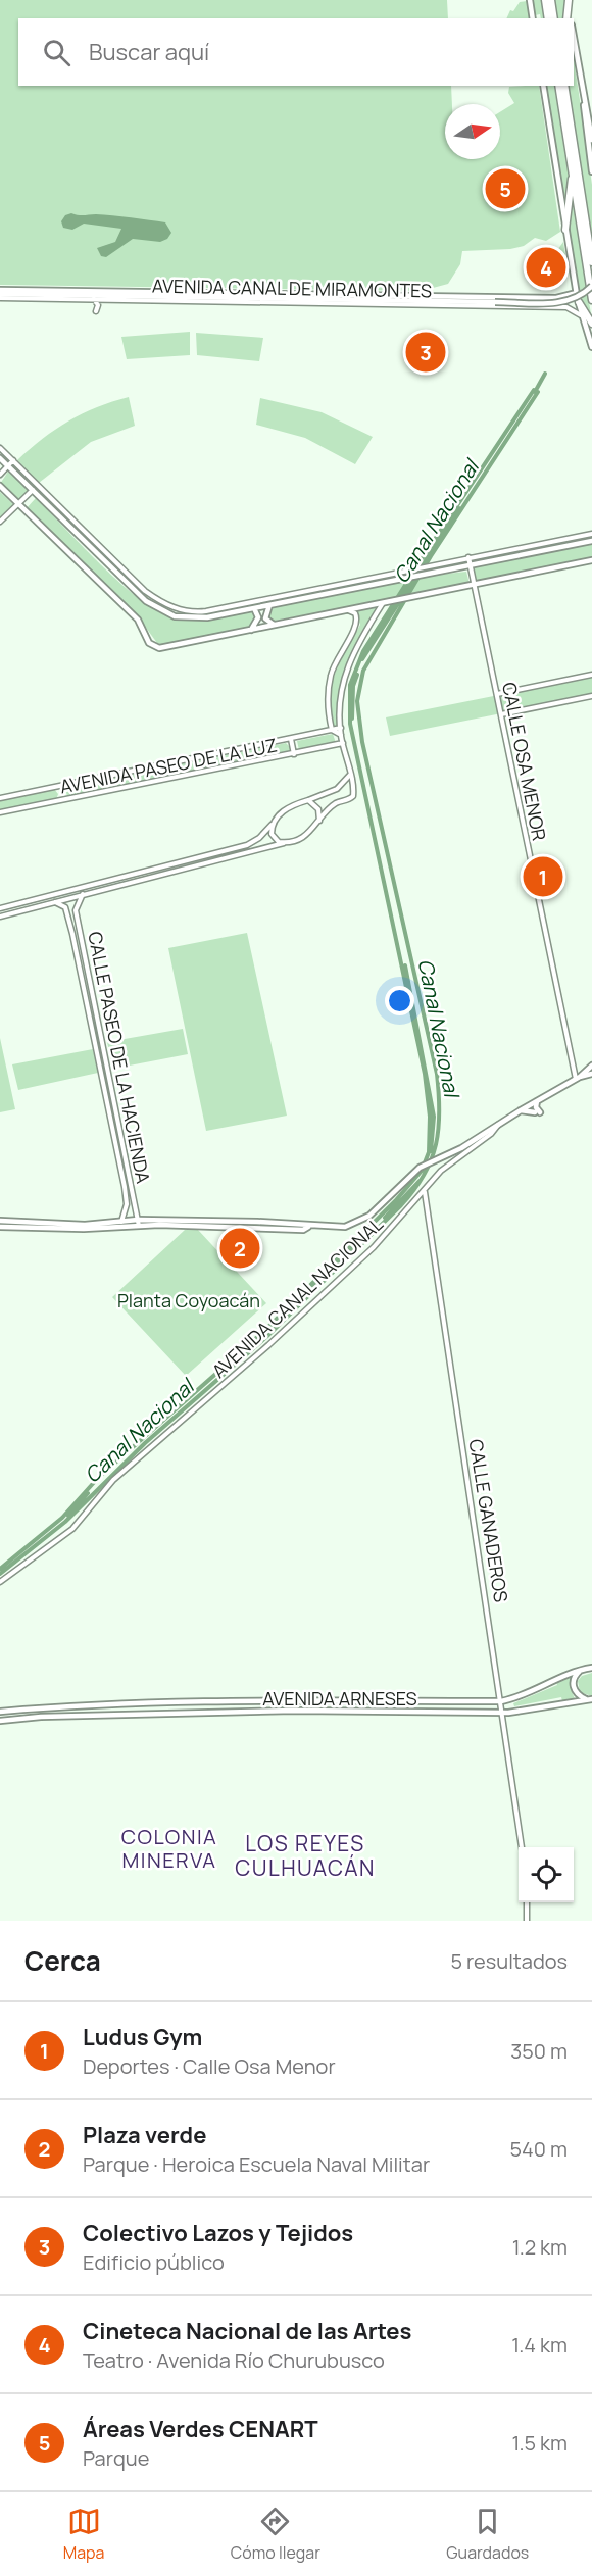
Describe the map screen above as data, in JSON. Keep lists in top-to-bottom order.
{
  "streets": {
    "main road": ["AVENIDA CANAL DE MIRAMONTES", "AVENIDA ARNESES"],
    "street": [
      "CALLE OSA MENOR",
      "AVENIDA PASEO DE LA LUZ",
      "CALLE PASEO DE LA HACIENDA",
      "AVENIDA CANAL NACIONAL",
      "CALLE GANADEROS"
    ]
  },
  "crossings": [
    ["AVENIDA CANAL NACIONAL", "CALLE GANADEROS"],
    ["CALLE GANADEROS", "AVENIDA ARNESES"]
  ],
  "districts": ["COLONIA MINERVA", "LOS REYES CULHUACÁN"],
  "water": ["Canal Nacional"],
  "parks": ["Planta Coyoacán"],
  "north": "right",
  "page": {
    "search": "Buscar aquí",
    "pins": [
      "5",
      "4",
      "3",
      "1",
      "2"
    ],
    "heading": ["Cerca", "5 resultados"],
    "list": [
      {
        "mark": "1",
        "name": "Ludus Gym",
        "note": "Deportes · Calle Osa Menor",
        "value": "350 m"
      },
      {
        "mark": "2",
        "name": "Plaza verde",
        "note": "Parque · Heroica Escuela Naval Militar",
        "value": "540 m"
      },
      {
        "mark": "3",
        "name": "Colectivo Lazos y Tejidos",
        "note": "Edificio público",
        "value": "1.2 km"
      },
      {
        "mark": "4",
        "name": "Cineteca Nacional de las Artes",
        "note": "Teatro · Avenida Río Churubusco",
        "value": "1.4 km"
      },
      {
        "mark": "5",
        "name": "Áreas Verdes CENART",
        "note": "Parque",
        "value": "1.5 km"
      }
    ],
    "nav": ["Mapa", "Cómo llegar", "Guardados"]
  }
}
